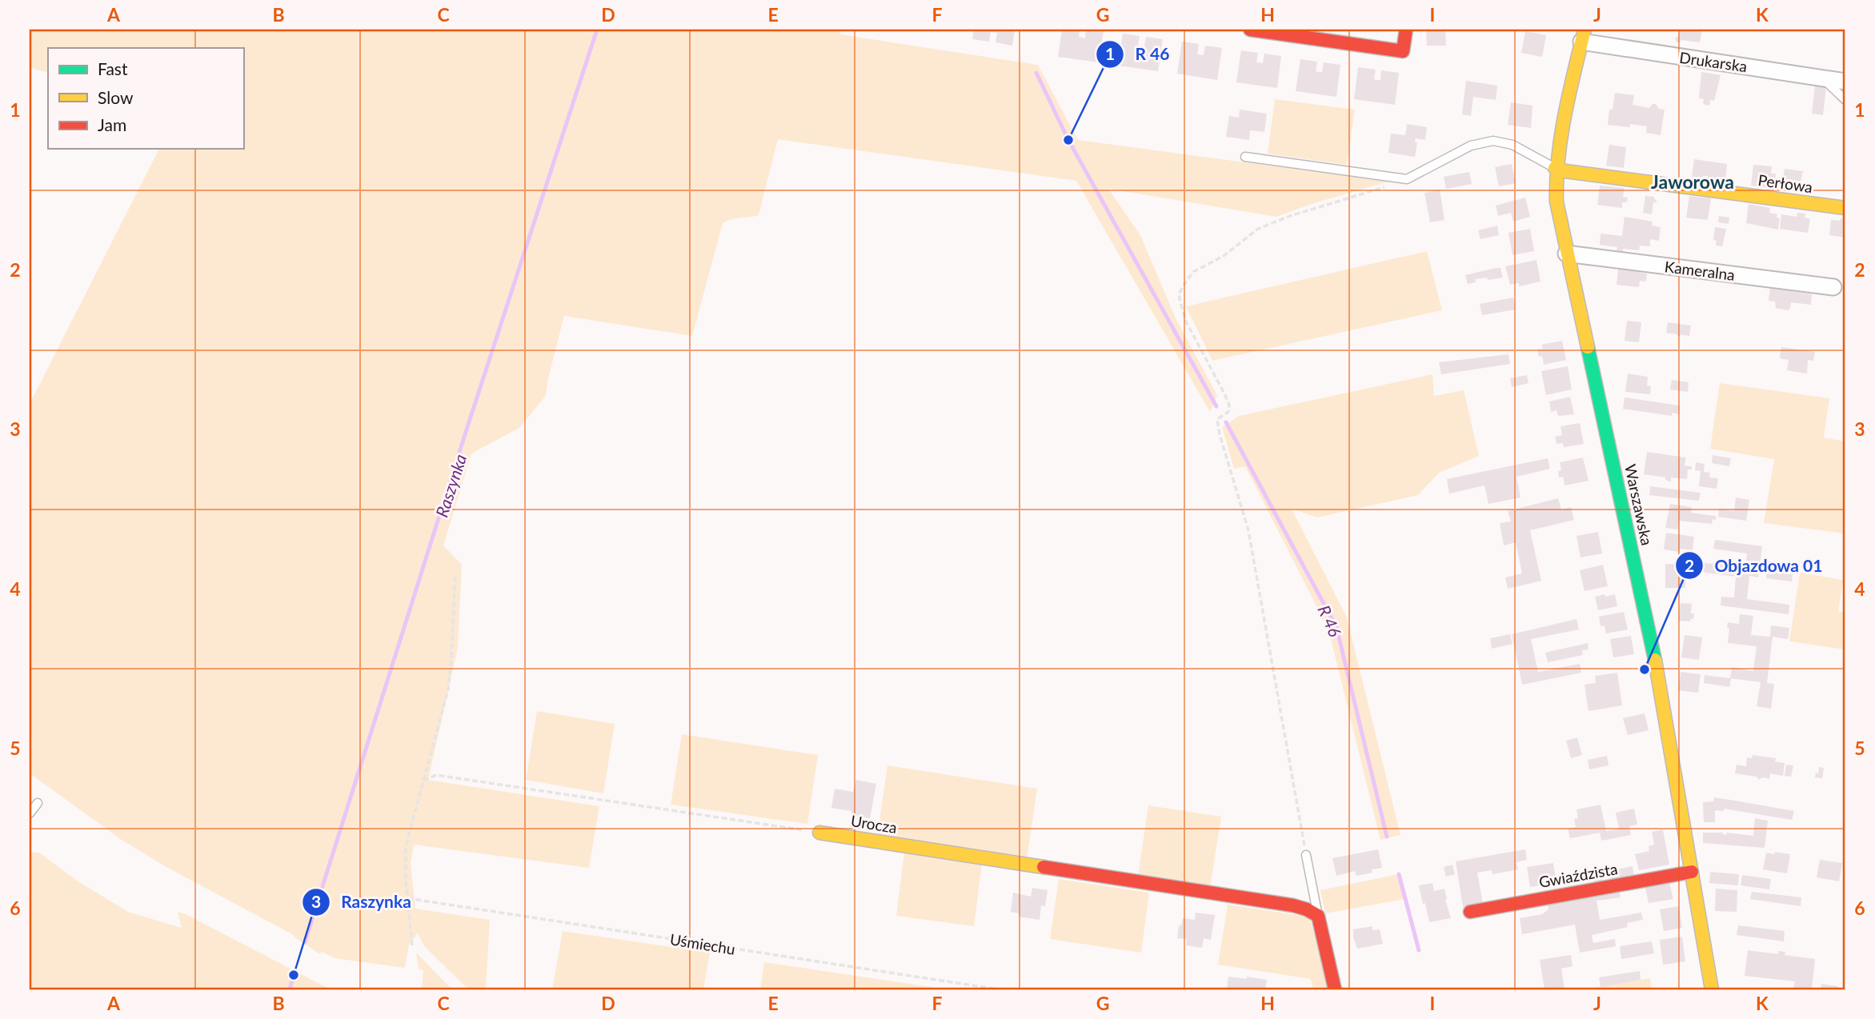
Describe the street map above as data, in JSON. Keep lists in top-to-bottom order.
{
  "streets": {
    "street": [
      "Drukarska",
      "Perłowa",
      "Kameralna",
      "Warszawska",
      "Urocza",
      "Gwiaździsta"
    ],
    "path": ["Uśmiechu"]
  },
  "crossings": [
    ["Drukarska", "Warszawska"],
    ["Perłowa", "Warszawska"],
    ["Kameralna", "Warszawska"],
    ["Warszawska", "Gwiaździsta"]
  ],
  "districts": ["Jaworowa"],
  "water": ["Raszynka", "R 46"],
  "places": ["R 46", "Objazdowa 01", "Raszynka"],
  "legend": ["Fast", "Slow", "Jam"],
  "grid": {
    "columns": [
      "A",
      "B",
      "C",
      "D",
      "E",
      "F",
      "G",
      "H",
      "I",
      "J",
      "K"
    ],
    "rows": [
      "1",
      "2",
      "3",
      "4",
      "5",
      "6"
    ]
  }
}
